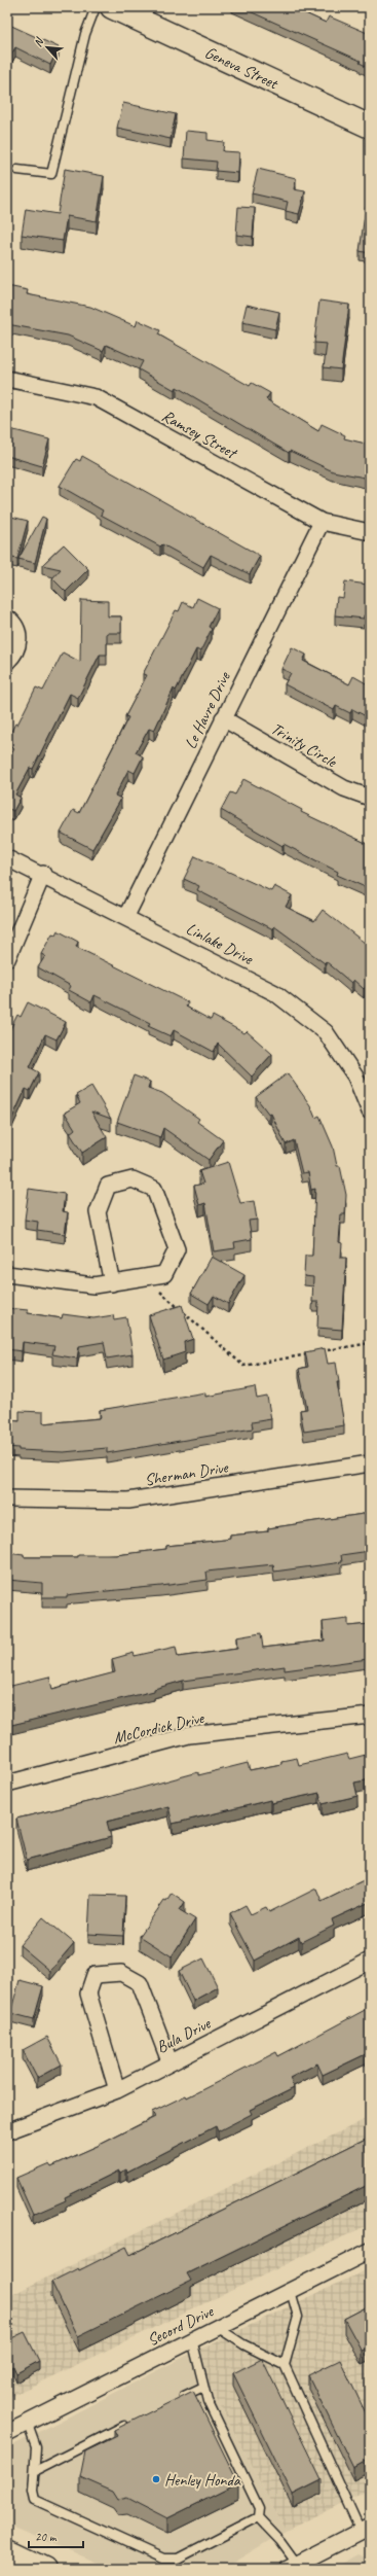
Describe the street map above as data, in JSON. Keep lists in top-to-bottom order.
{
  "streets": {
    "main road": ["Geneva Street"],
    "street": [
      "Ramsey Street",
      "Le Havre Drive",
      "Trinity Circle",
      "Linlake Drive",
      "Sherman Drive",
      "McCordick Drive",
      "Bula Drive",
      "Secord Drive"
    ]
  },
  "crossings": [
    ["Ramsey Street", "Le Havre Drive"],
    ["Le Havre Drive", "Trinity Circle"],
    ["Le Havre Drive", "Linlake Drive"]
  ],
  "places": ["Henley Honda"],
  "scale_bar": "20 m",
  "north": "top left"
}
